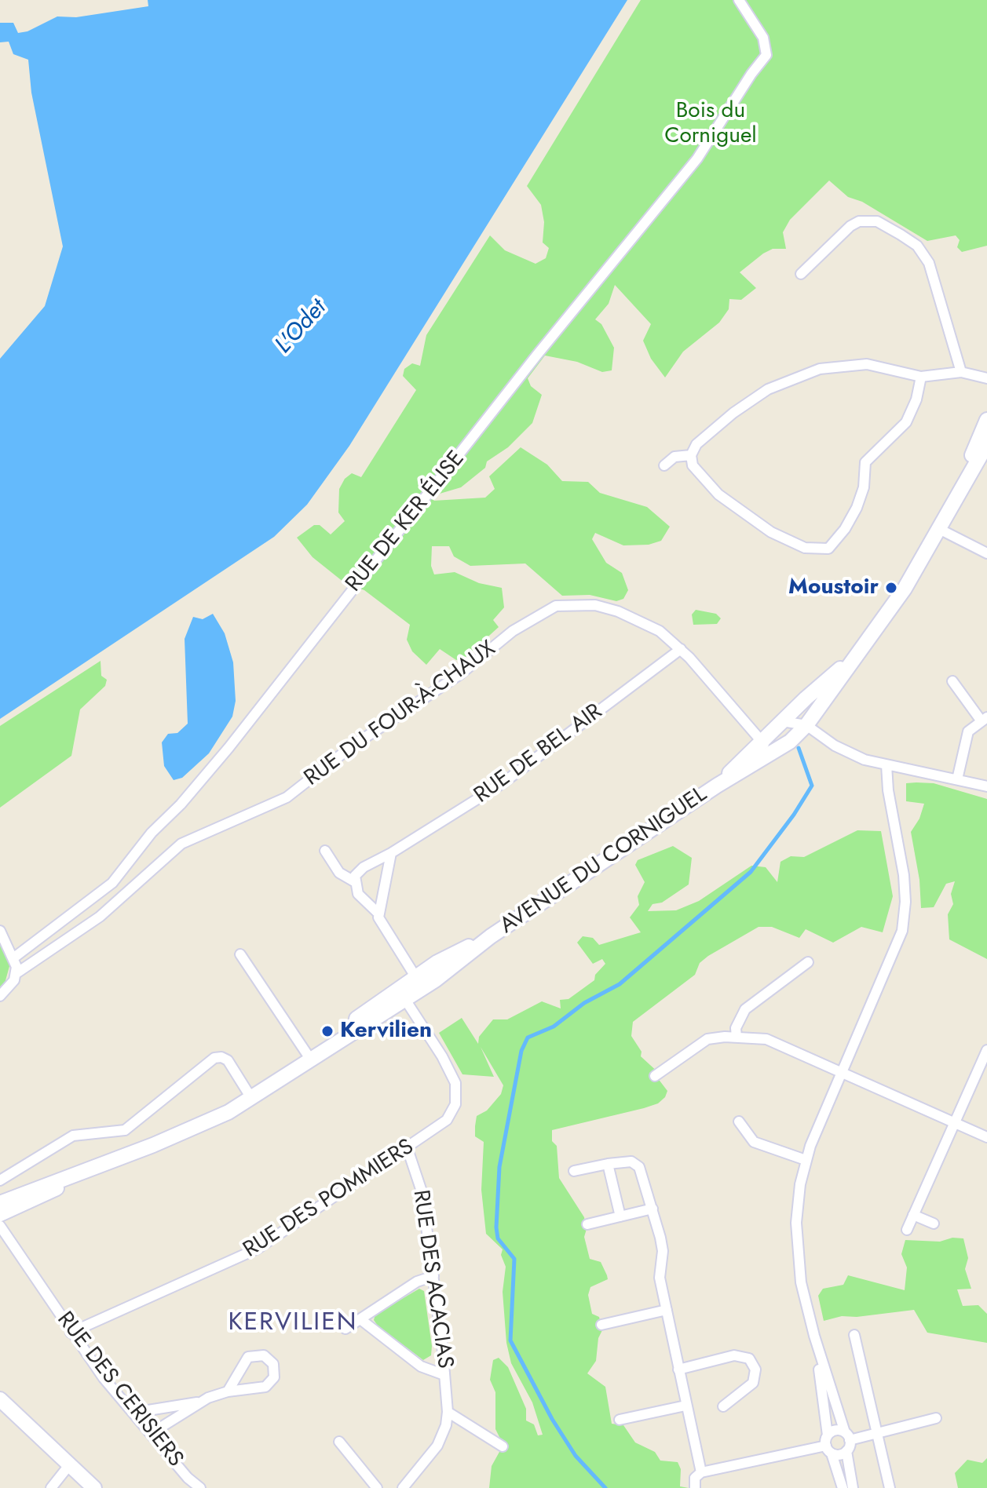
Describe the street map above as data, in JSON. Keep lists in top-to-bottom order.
{
  "streets": {
    "street": [
      "RUE DE KER ÉLISE",
      "RUE DU FOUR-À-CHAUX",
      "RUE DE BEL AIR",
      "AVENUE DU CORNIGUEL",
      "RUE DES POMMIERS",
      "RUE DES ACACIAS",
      "RUE DES CERISIERS"
    ]
  },
  "crossings": [
    ["RUE DU FOUR-À-CHAUX", "RUE DE BEL AIR"],
    ["RUE DU FOUR-À-CHAUX", "AVENUE DU CORNIGUEL"],
    ["AVENUE DU CORNIGUEL", "RUE DES POMMIERS"],
    ["RUE DES POMMIERS", "RUE DES ACACIAS"],
    ["RUE DES POMMIERS", "RUE DES CERISIERS"]
  ],
  "districts": ["KERVILIEN"],
  "water": ["L'Odet"],
  "parks": ["Bois du Corniguel"],
  "places": ["Moustoir", "Kervilien"]
}
